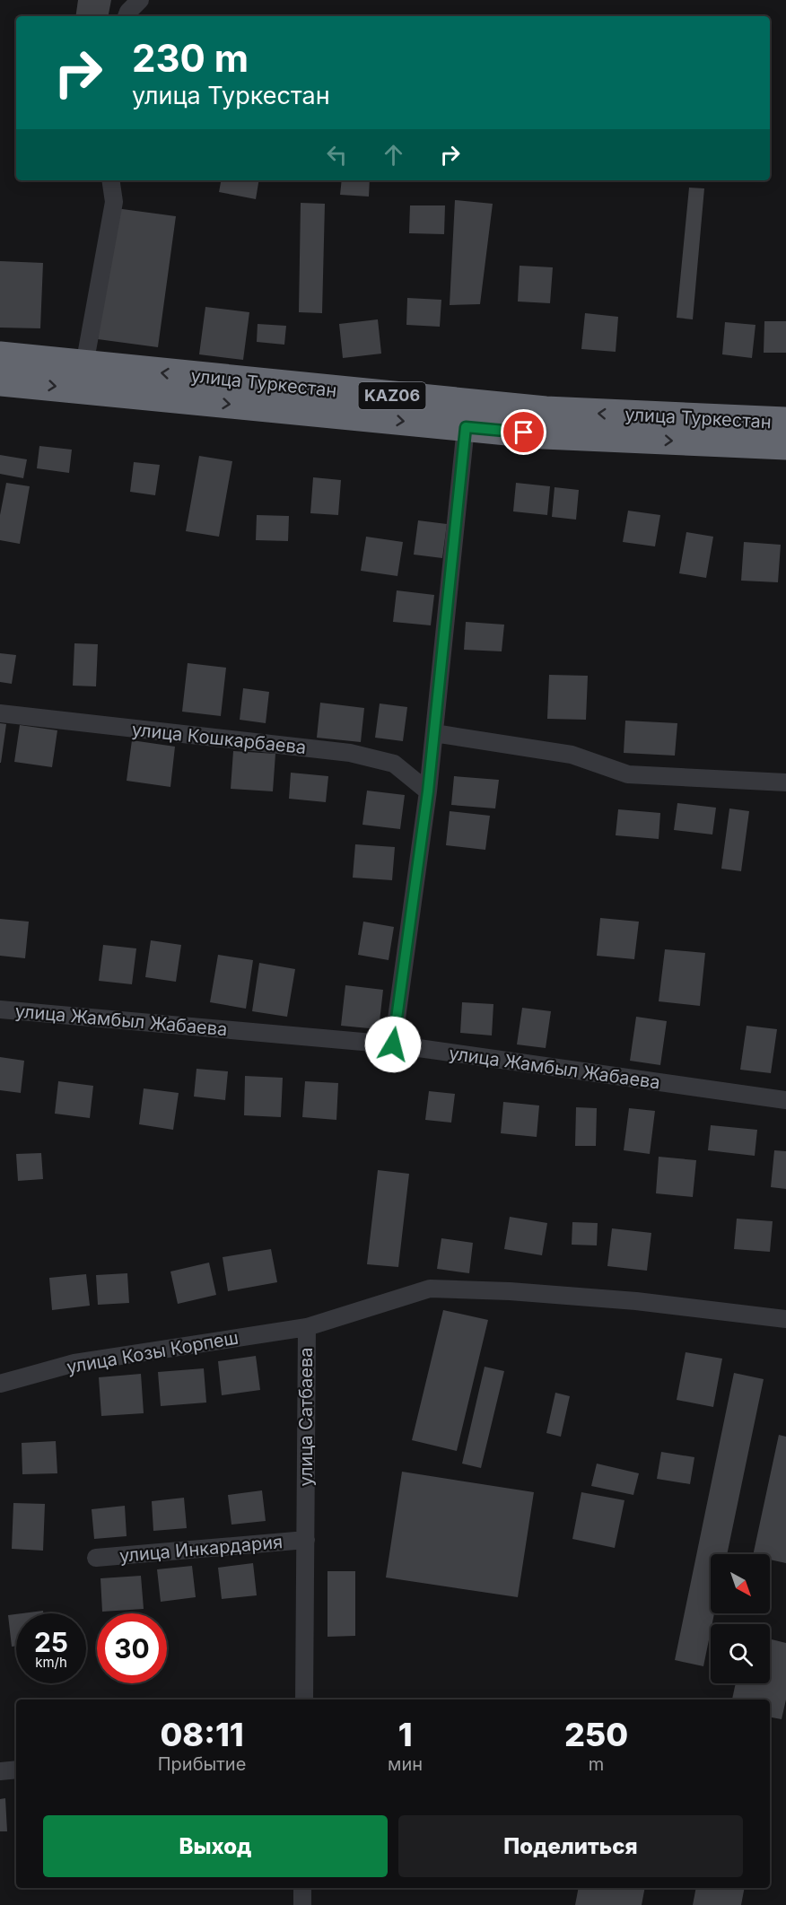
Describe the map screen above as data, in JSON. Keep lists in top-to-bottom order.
{
  "streets": {
    "highway": ["улица Туркестан", "KАZ06"],
    "street": [
      "улица Кошкарбаева",
      "улица Жамбыл Жабаева",
      "улица Козы Корпеш",
      "улица Сатбаева",
      "улица Инкардария"
    ]
  },
  "crossings": [
    ["улица Козы Корпеш", "улица Сатбаева"],
    ["улица Сатбаева", "улица Инкардария"]
  ],
  "north": "bottom right",
  "page": {
    "turn": ["230 m", "улица Туркестан"],
    "speed": "25 km/h",
    "limit": "30",
    "eta": [
      "08:11",
      "Прибытие",
      "1",
      "мин",
      "250",
      "m"
    ],
    "buttons": ["Выход", "Поделиться"]
  }
}
